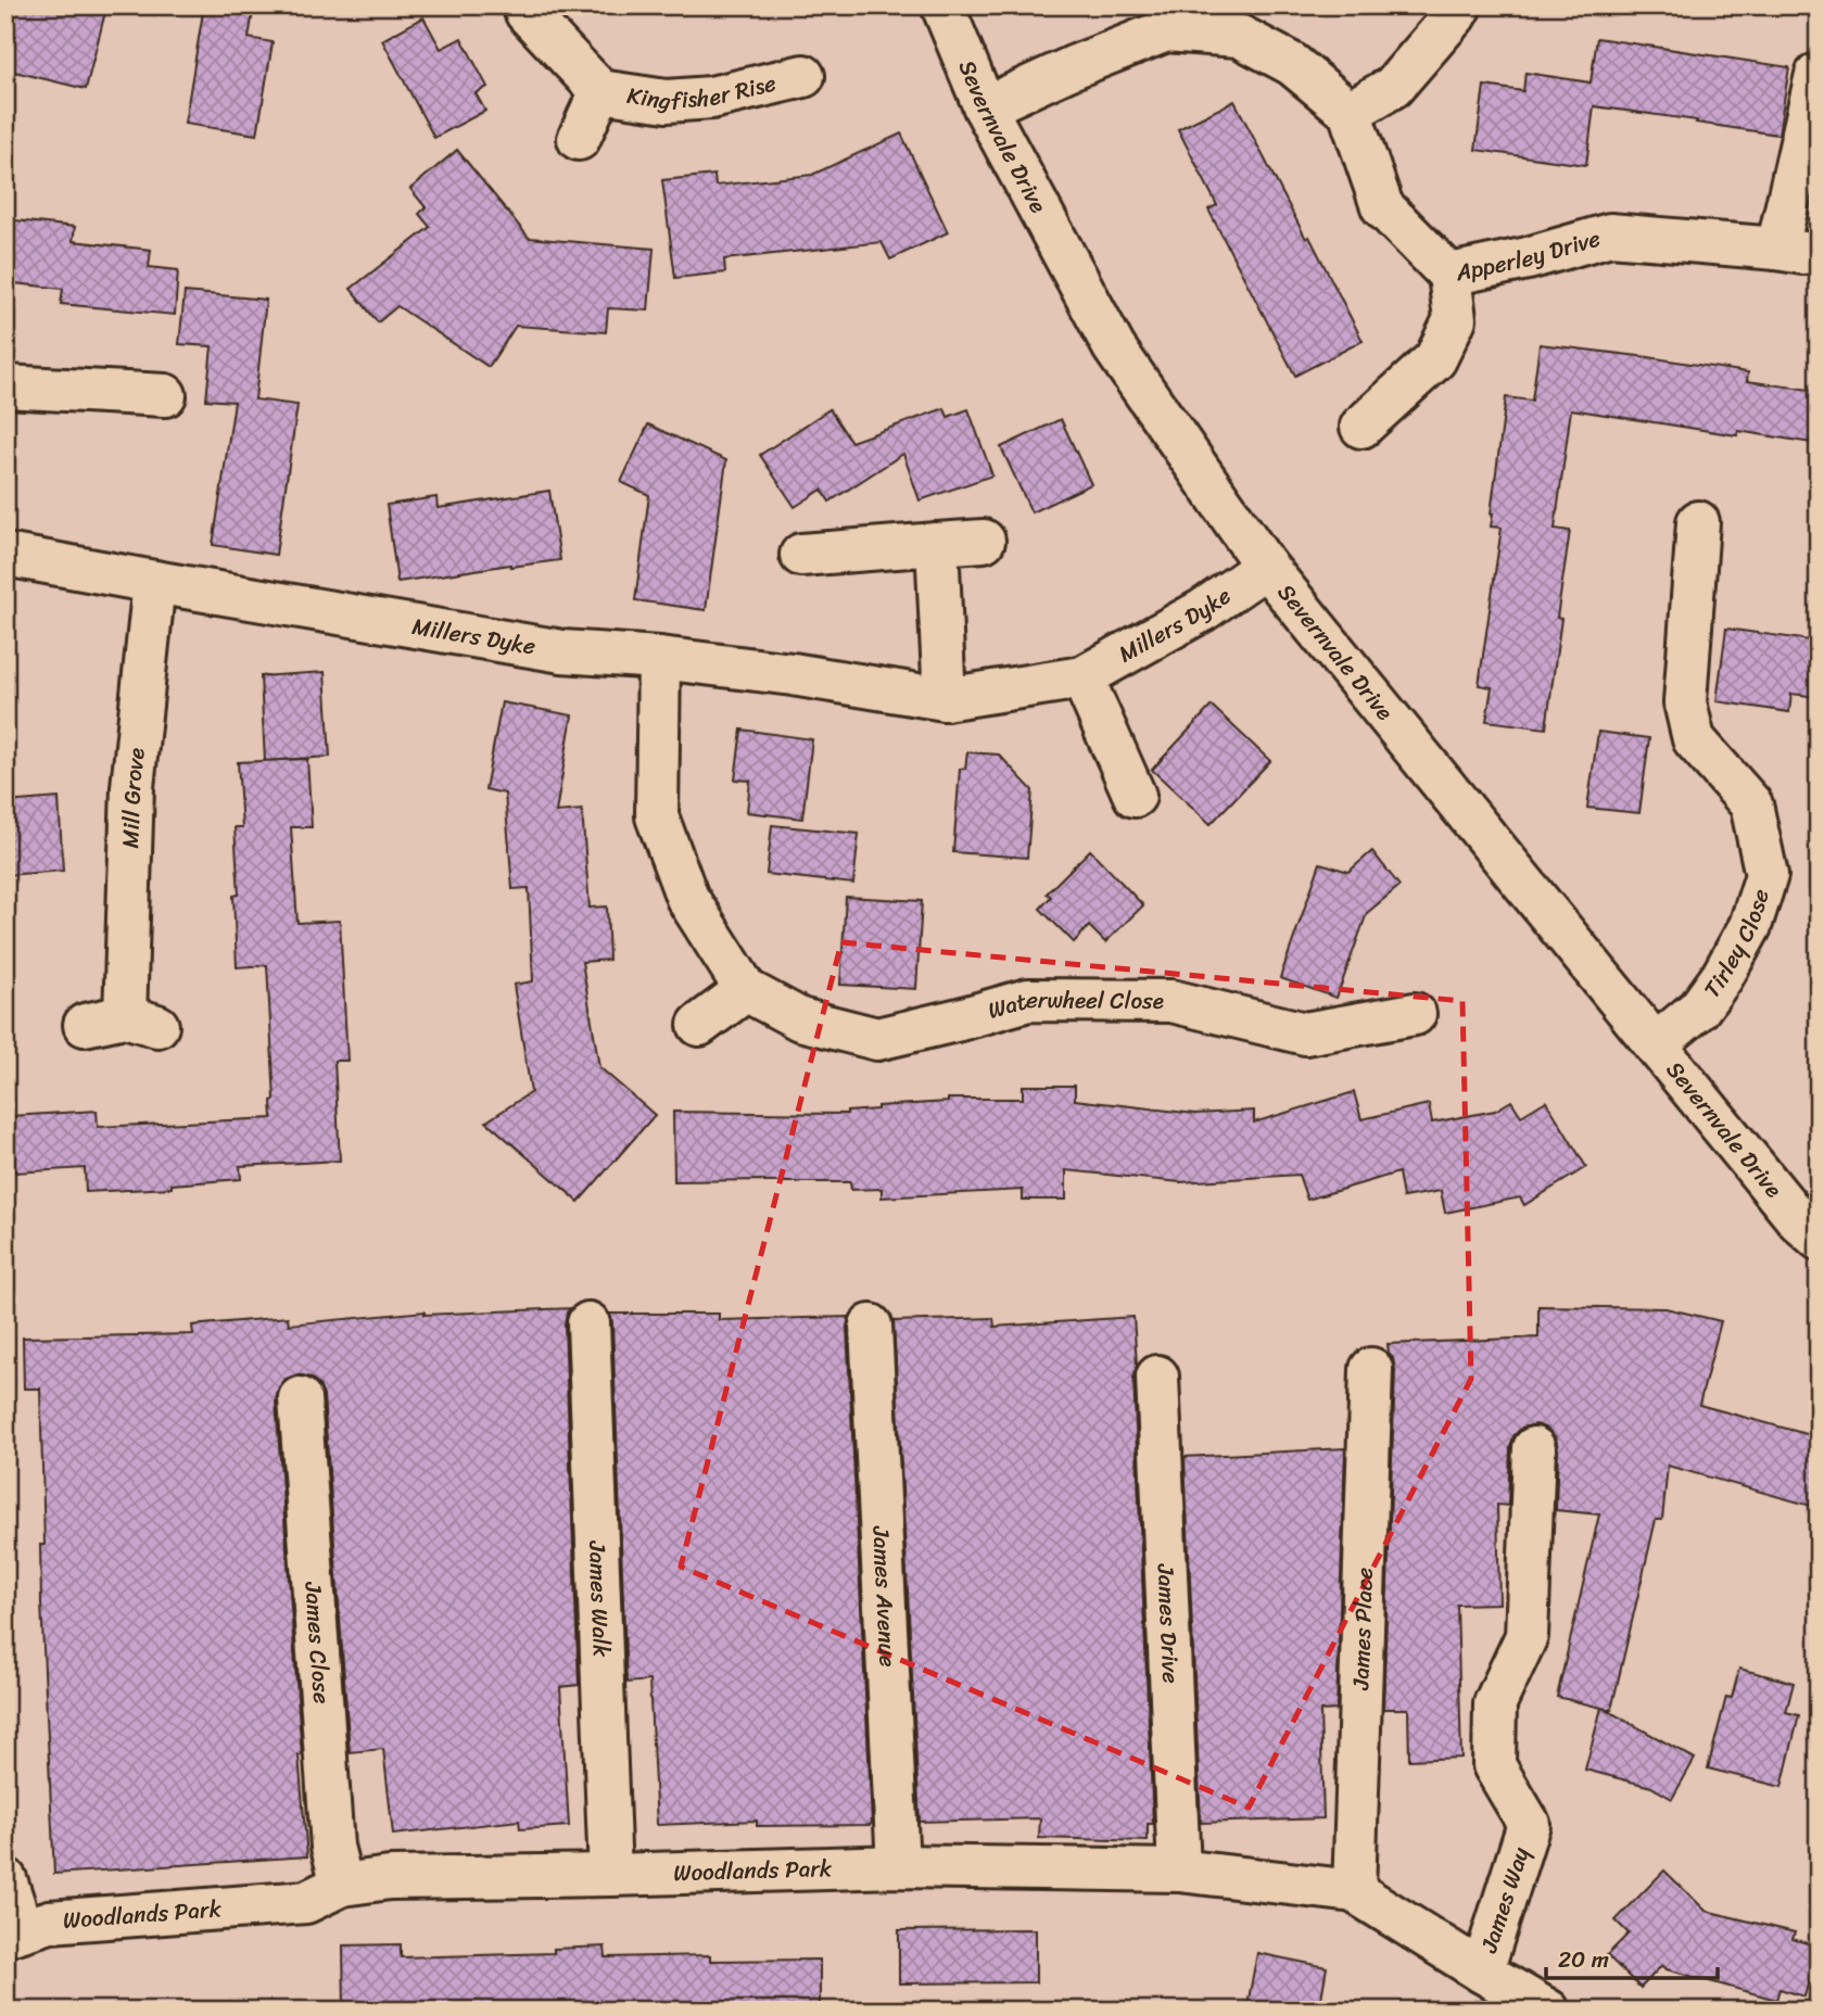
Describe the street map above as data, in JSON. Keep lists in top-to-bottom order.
{
  "streets": {
    "street": [
      "Kingfisher Rise",
      "Severnvale Drive",
      "Apperley Drive",
      "Millers Dyke",
      "Mill Grove",
      "Tirley Close",
      "Waterwheel Close",
      "James Avenue",
      "James Walk",
      "James Drive",
      "James Place",
      "James Close",
      "Woodlands Park",
      "James Way"
    ]
  },
  "crossings": [
    ["Severnvale Drive", "Millers Dyke"],
    ["Severnvale Drive", "Tirley Close"],
    ["Millers Dyke", "Mill Grove"],
    ["Millers Dyke", "Waterwheel Close"],
    ["James Avenue", "Woodlands Park"],
    ["James Walk", "Woodlands Park"],
    ["James Drive", "Woodlands Park"],
    ["James Place", "Woodlands Park"],
    ["James Close", "Woodlands Park"],
    ["Woodlands Park", "James Way"]
  ],
  "scale_bar": "20 m"
}
